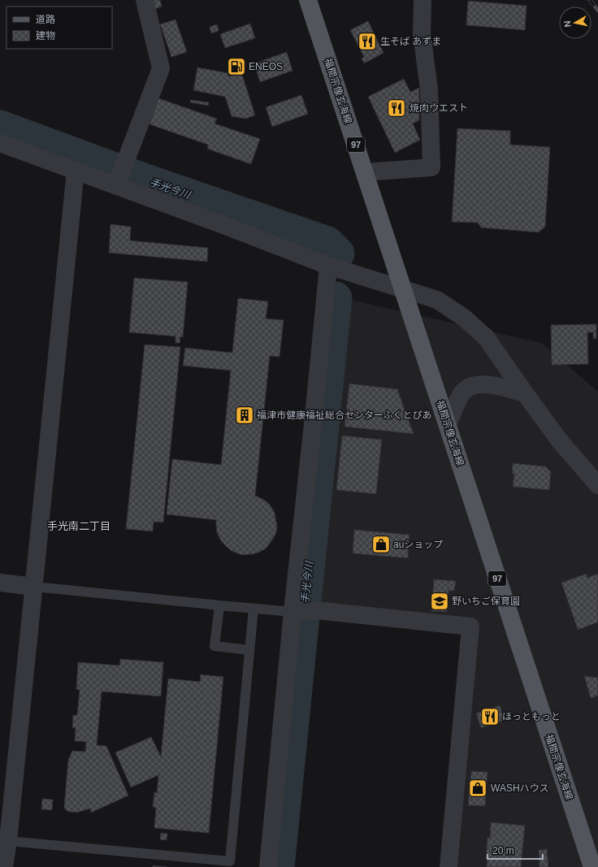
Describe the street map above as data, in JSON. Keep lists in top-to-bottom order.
{
  "streets": {
    "main road": ["福間宗像玄海線", "97"]
  },
  "districts": ["手光南二丁目"],
  "water": ["手光今川"],
  "places": {
    "restaurant": ["生そば あずま", "焼肉ウエスト", "ほっともっと"],
    "fuel station": ["ENEOS"],
    "building": ["福津市健康福祉総合センターふくとぴあ"],
    "shop": ["auショップ", "WASHハウス"],
    "school or university": ["野いちご保育園"]
  },
  "legend": ["道路", "建物"],
  "scale_bar": "20 m",
  "north": "left"
}
